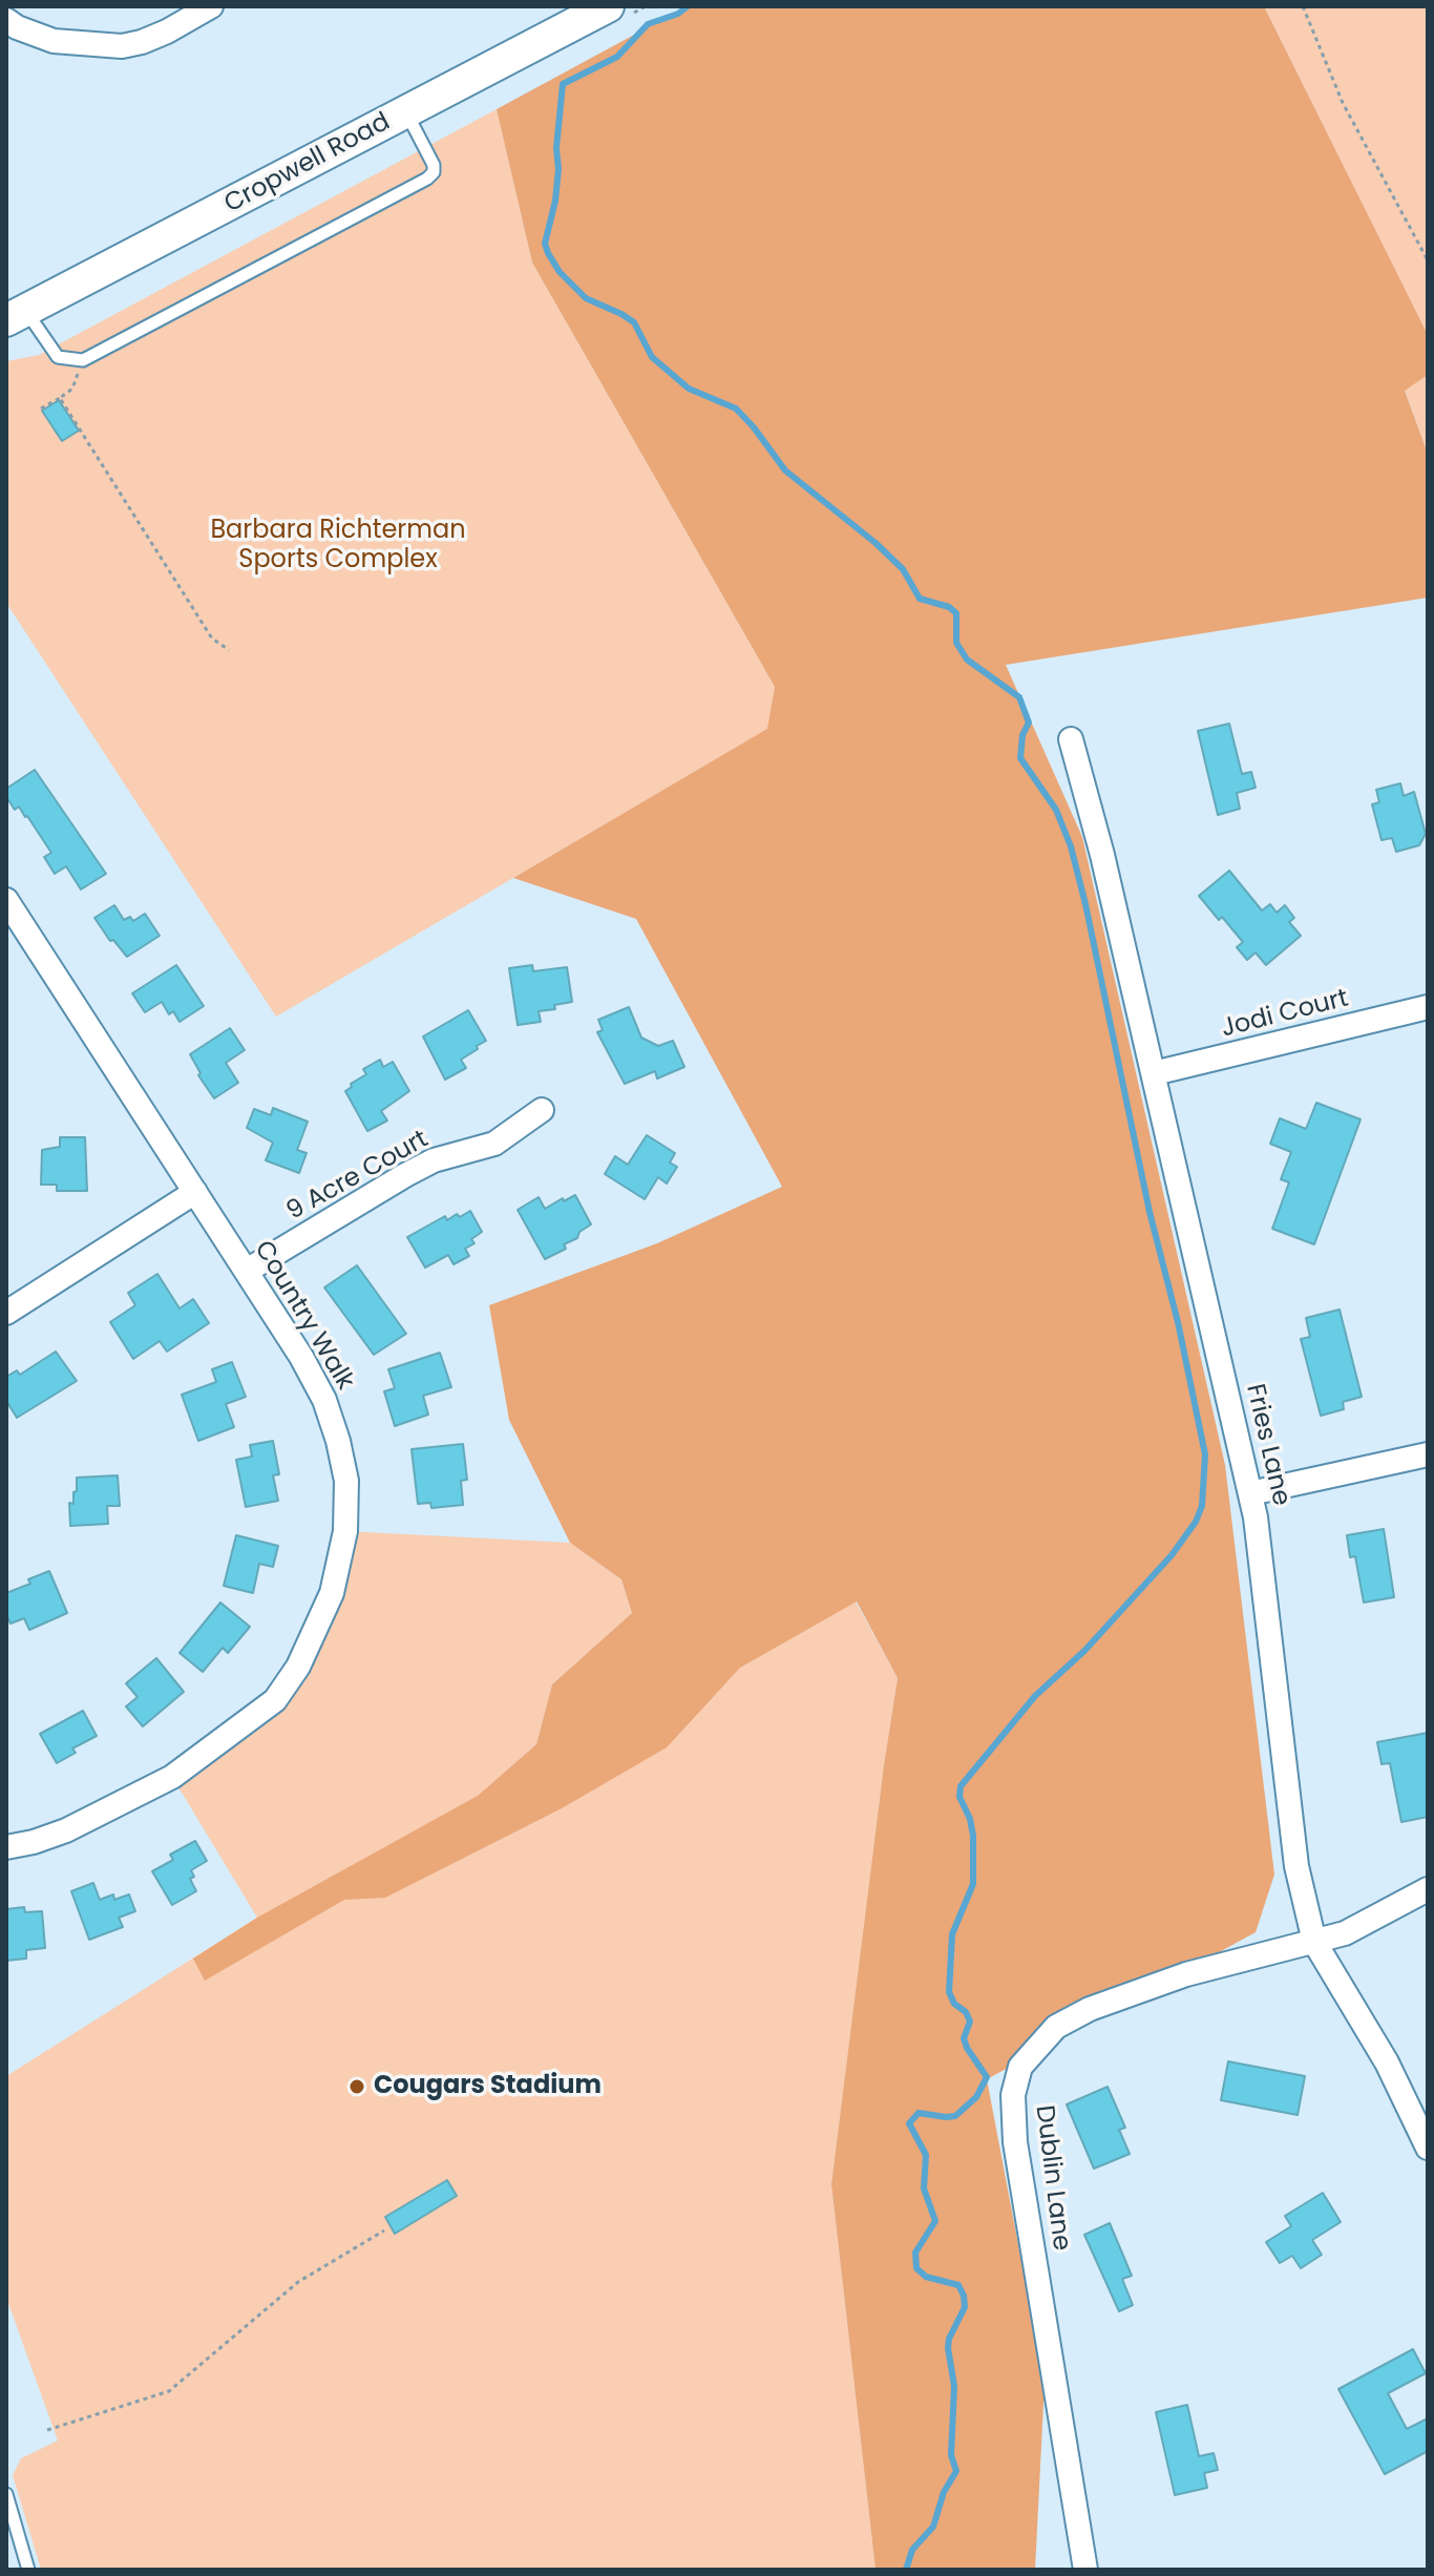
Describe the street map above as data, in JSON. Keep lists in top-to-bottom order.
{
  "streets": {
    "street": [
      "Cropwell Road",
      "Jodi Court",
      "9 Acre Court",
      "Country Walk",
      "Fries Lane",
      "Dublin Lane"
    ]
  },
  "crossings": [
    ["Jodi Court", "Fries Lane"],
    ["9 Acre Court", "Country Walk"],
    ["Fries Lane", "Dublin Lane"]
  ],
  "parks": ["Barbara Richterman Sports Complex"],
  "places": ["Cougars Stadium"]
}
